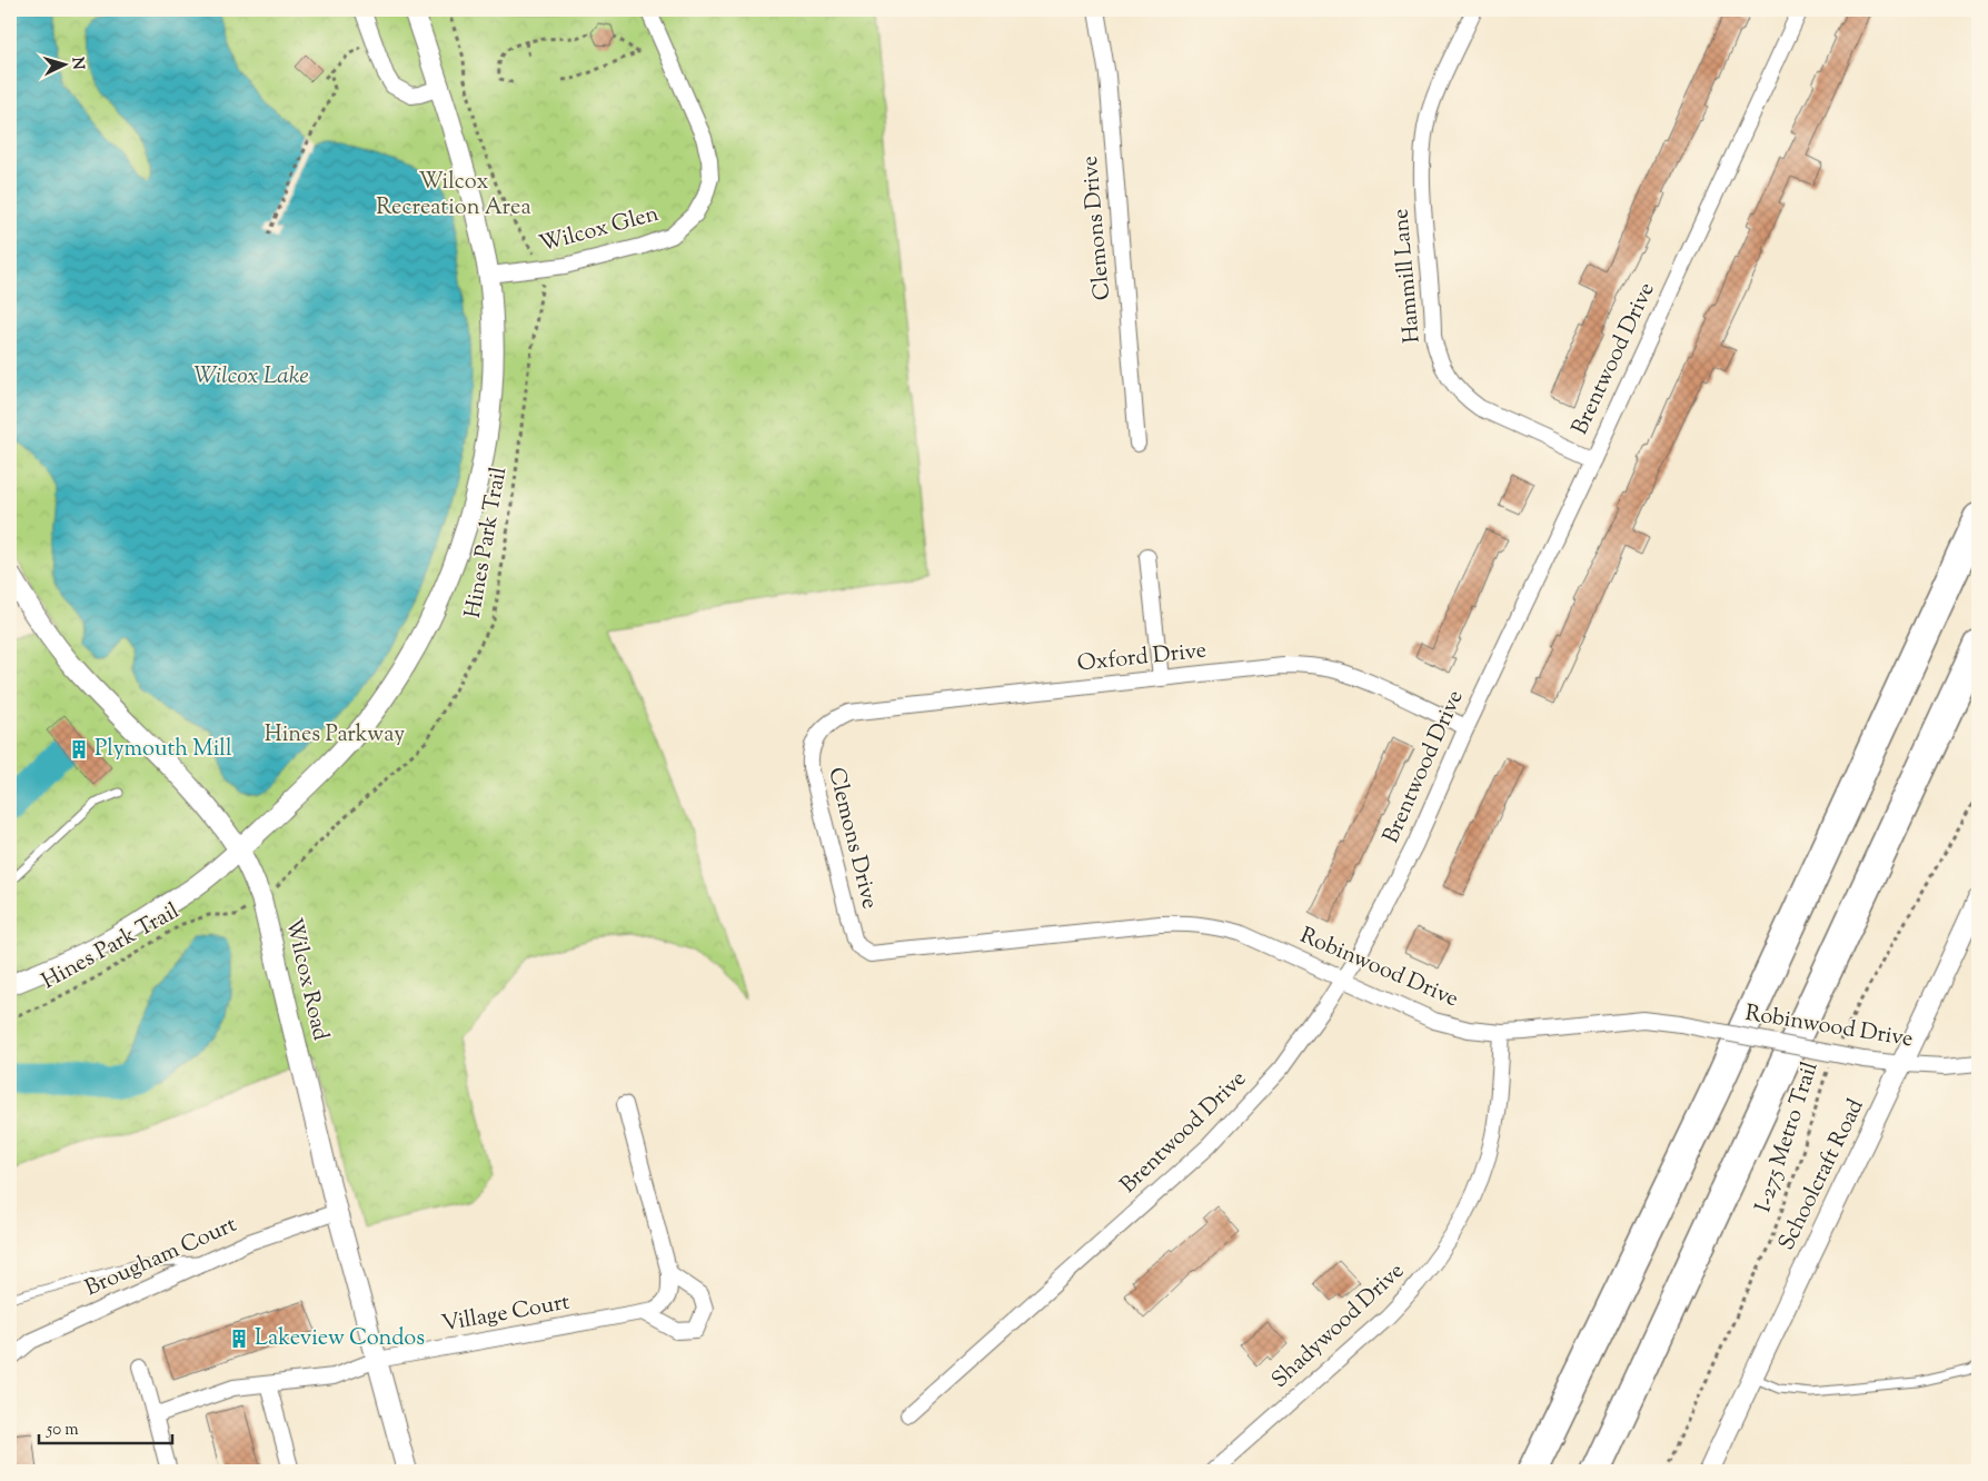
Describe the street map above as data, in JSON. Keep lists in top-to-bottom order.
{
  "streets": {
    "street": [
      "Clemons Drive",
      "Wilcox Glen",
      "Hammill Lane",
      "Brentwood Drive",
      "Oxford Drive",
      "Robinwood Drive",
      "Wilcox Road",
      "Schoolcraft Road",
      "Brougham Court",
      "Village Court",
      "Shadywood Drive"
    ],
    "path": ["Hines Park Trail", "I-275 Metro Trail"]
  },
  "crossings": [
    ["Clemons Drive", "Oxford Drive"],
    ["Clemons Drive", "Robinwood Drive"],
    ["Wilcox Glen", "Hines Park Trail"],
    ["Hammill Lane", "Brentwood Drive"],
    ["Brentwood Drive", "Oxford Drive"],
    ["Brentwood Drive", "Robinwood Drive"],
    ["Hines Park Trail", "Wilcox Road"],
    ["Robinwood Drive", "Schoolcraft Road"],
    ["Robinwood Drive", "Shadywood Drive"],
    ["Wilcox Road", "Brougham Court"],
    ["Wilcox Road", "Village Court"]
  ],
  "water": ["Wilcox Lake"],
  "parks": ["Wilcox Recreation Area", "Hines Parkway"],
  "places": {
    "building": ["Plymouth Mill", "Lakeview Condos"]
  },
  "scale_bar": "50 m",
  "north": "right"
}
